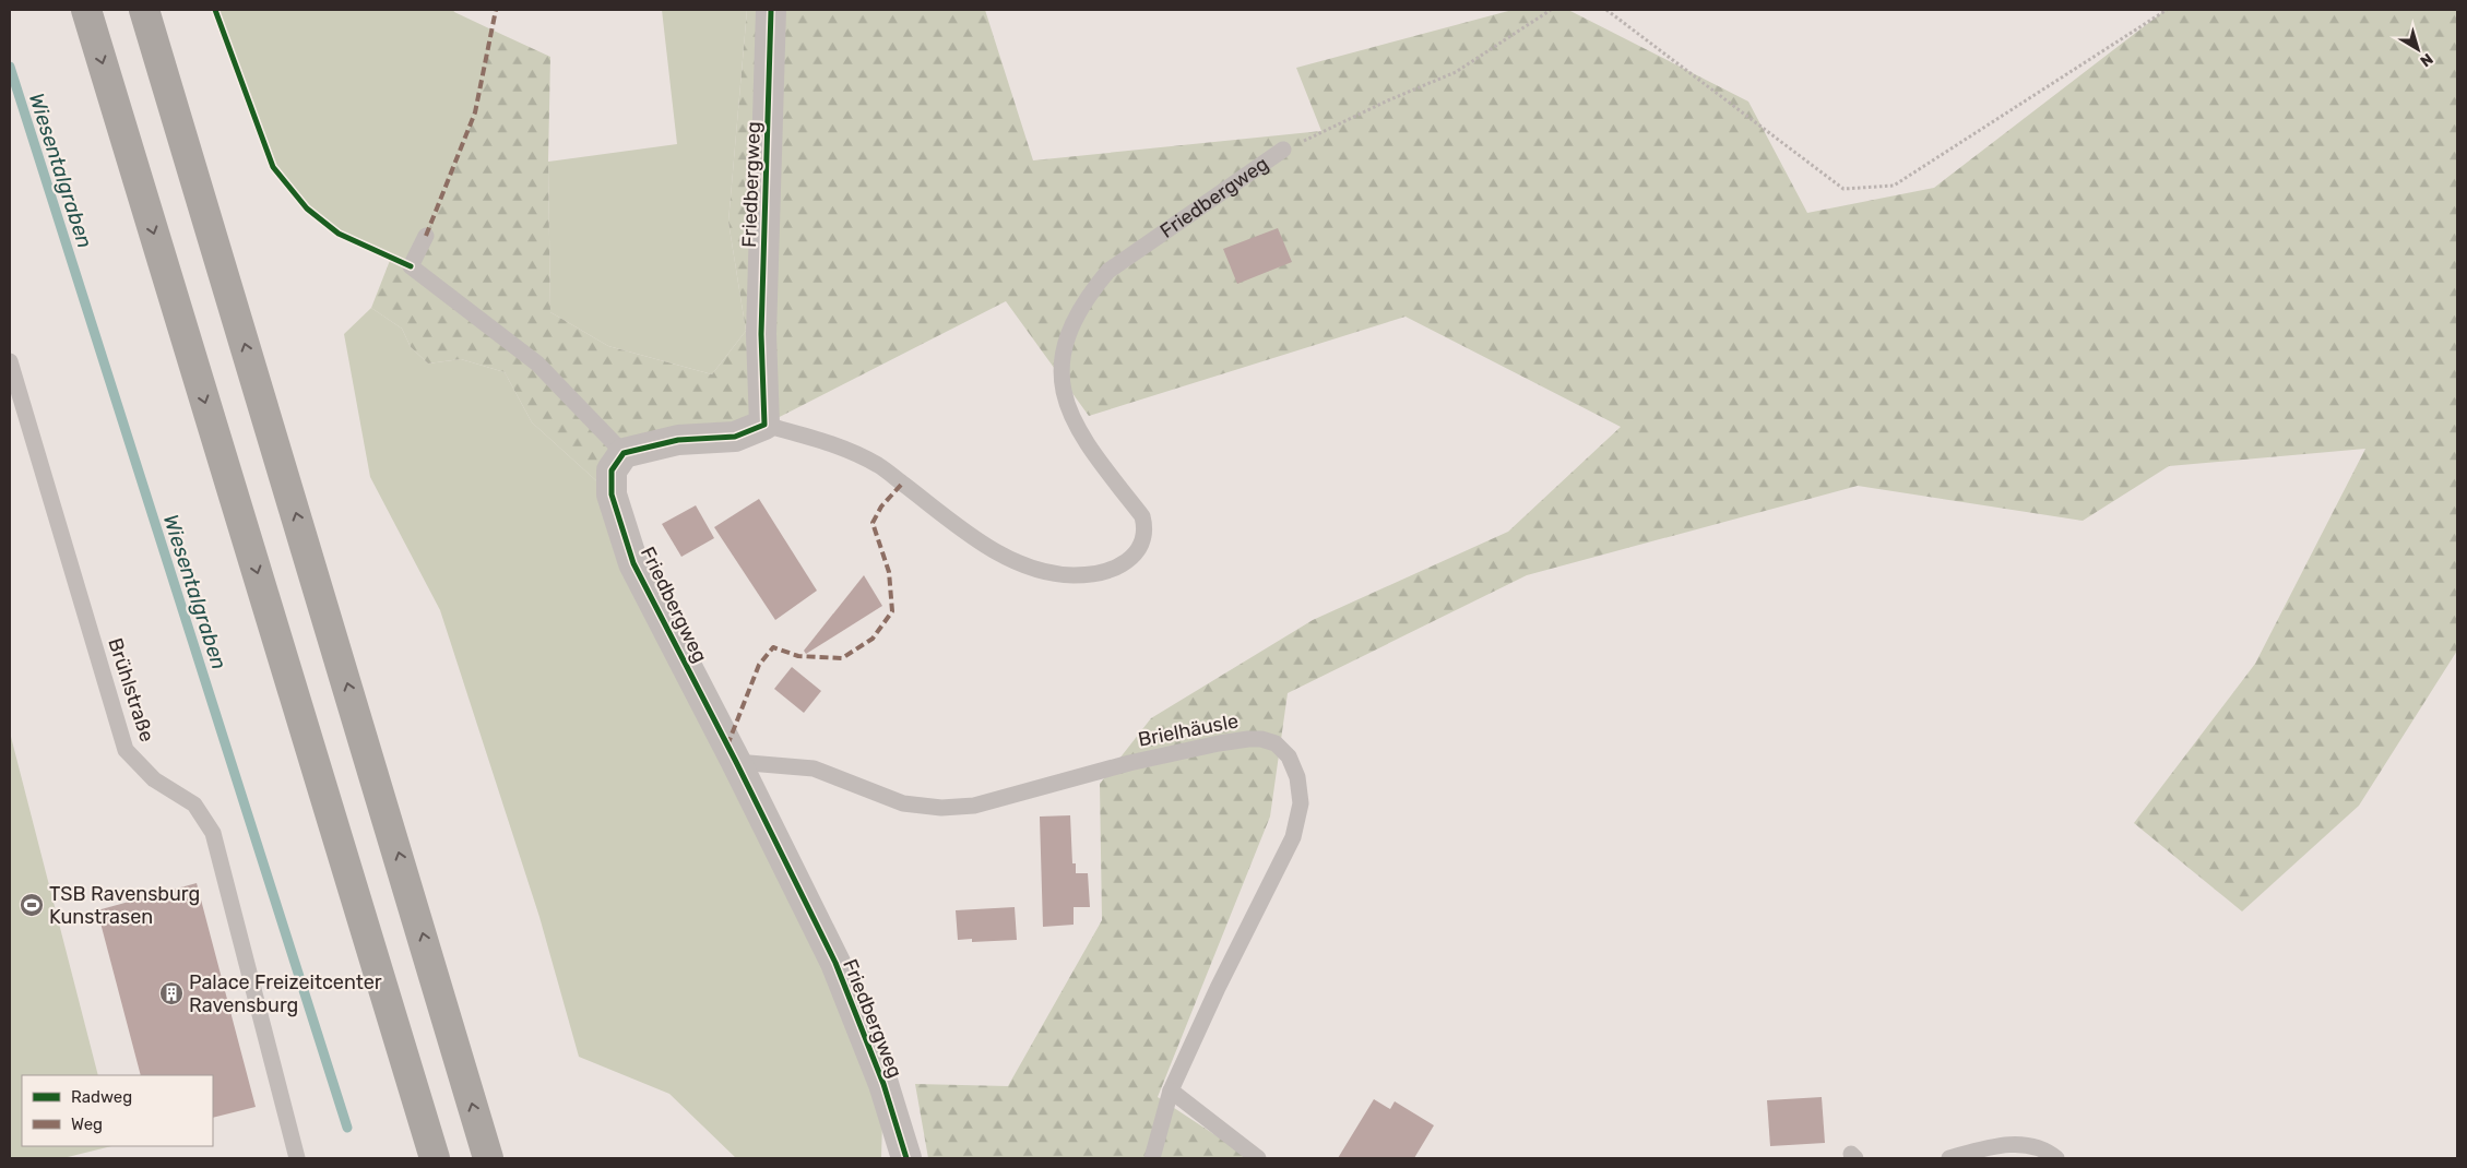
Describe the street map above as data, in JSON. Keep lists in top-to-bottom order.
{
  "streets": {
    "street": ["Friedbergweg"],
    "lane": ["Brühlstraße", "Brielhäusle"]
  },
  "crossings": [
    ["Friedbergweg", "Brielhäusle"]
  ],
  "water": ["Wiesentalgraben"],
  "places": {
    "sports": ["TSB Ravensburg Kunstrasen"],
    "building": ["Palace Freizeitcenter Ravensburg"]
  },
  "legend": ["Radweg", "Weg"],
  "north": "bottom right"
}
